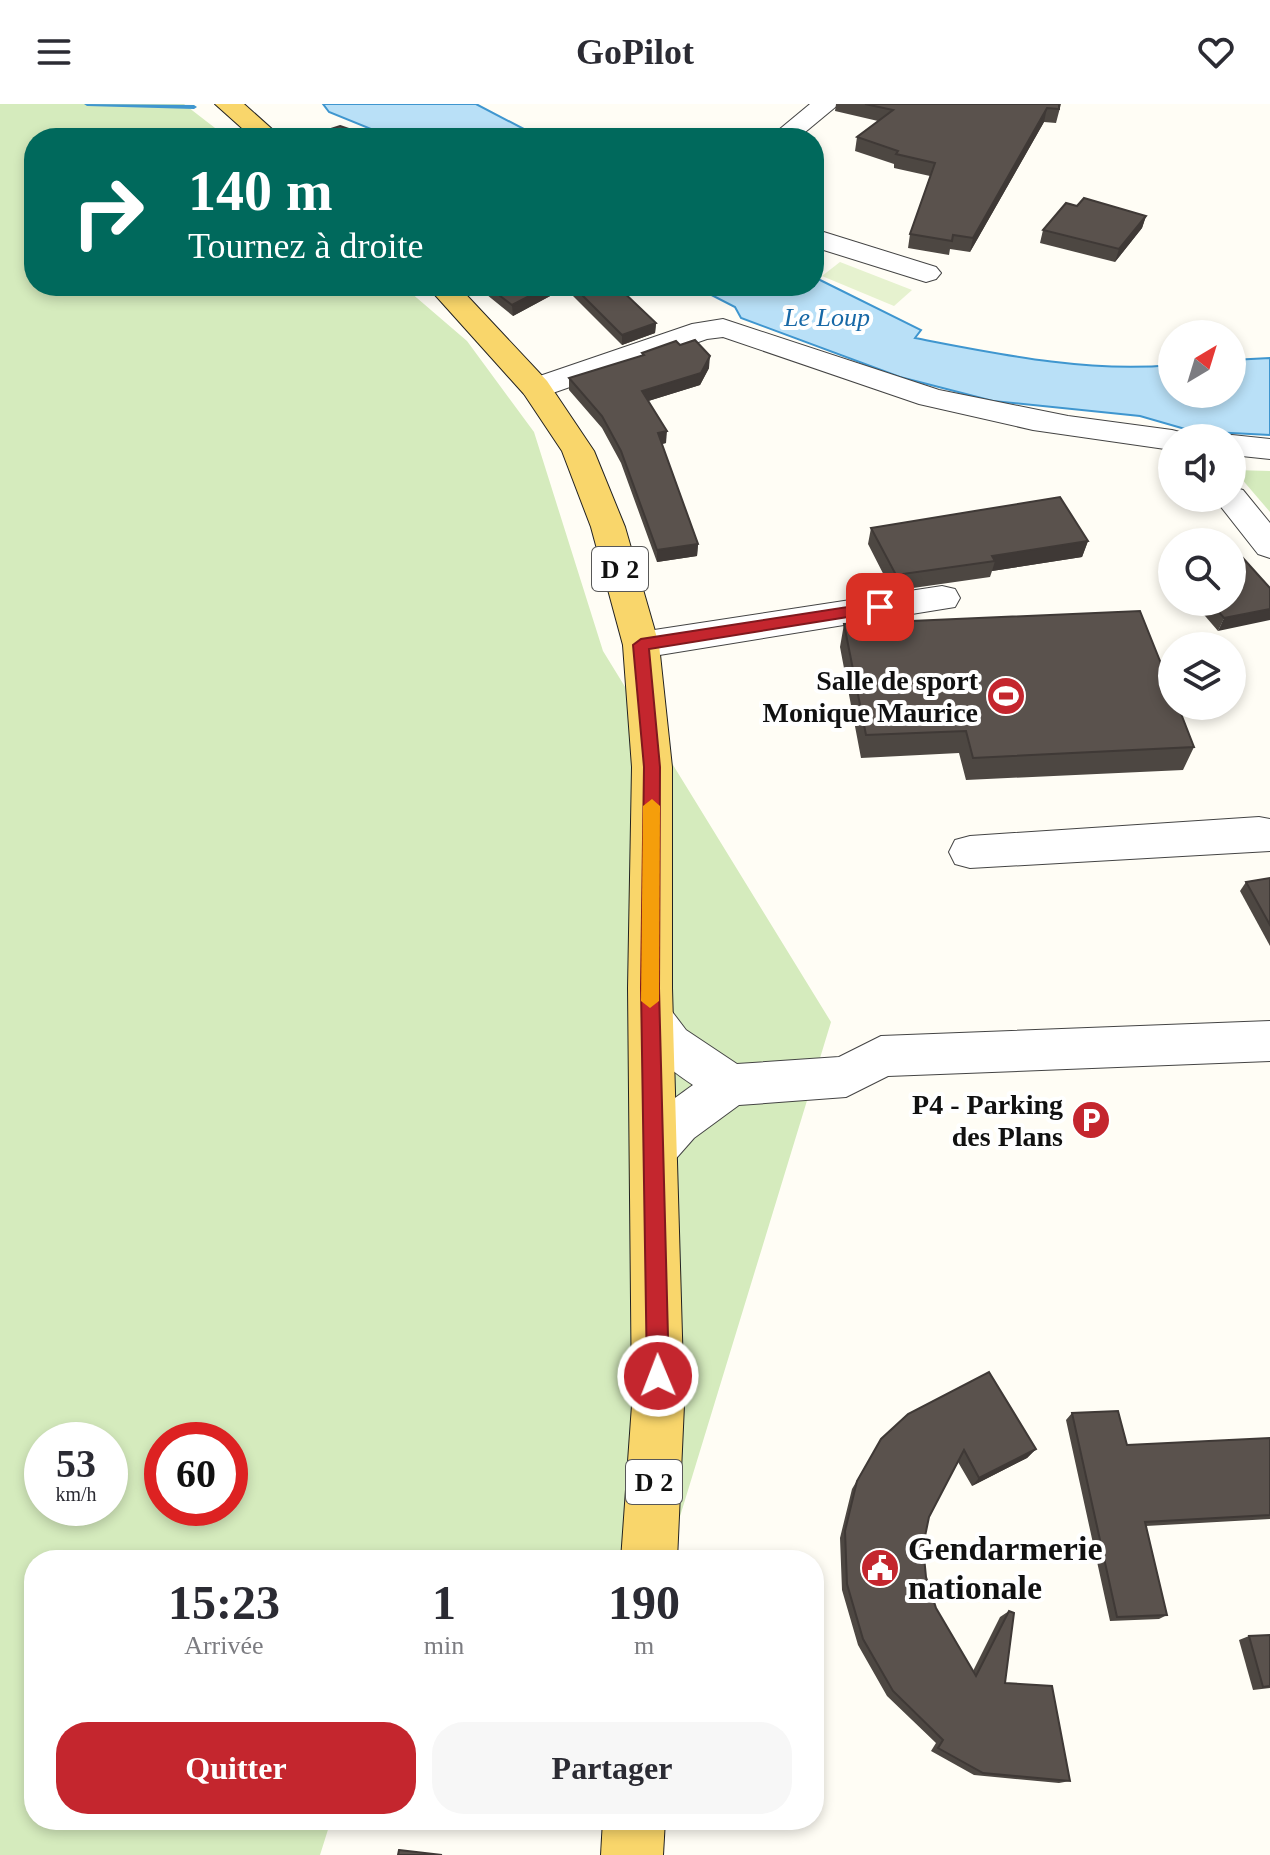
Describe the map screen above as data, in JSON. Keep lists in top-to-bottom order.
{
  "streets": {
    "main road": ["D 2"]
  },
  "water": ["Le Loup"],
  "places": {
    "sports": ["Salle de sport Monique Maurice"],
    "parking": ["P4 - Parking des Plans"],
    "public building": ["Gendarmerie nationale"]
  },
  "north": "top right",
  "page": {
    "header": "GoPilot",
    "turn": ["140 m", "Tournez à droite"],
    "speed": "53 km/h",
    "limit": "60",
    "eta": [
      "15:23",
      "Arrivée",
      "1",
      "min",
      "190",
      "m"
    ],
    "buttons": ["Quitter", "Partager"]
  }
}
